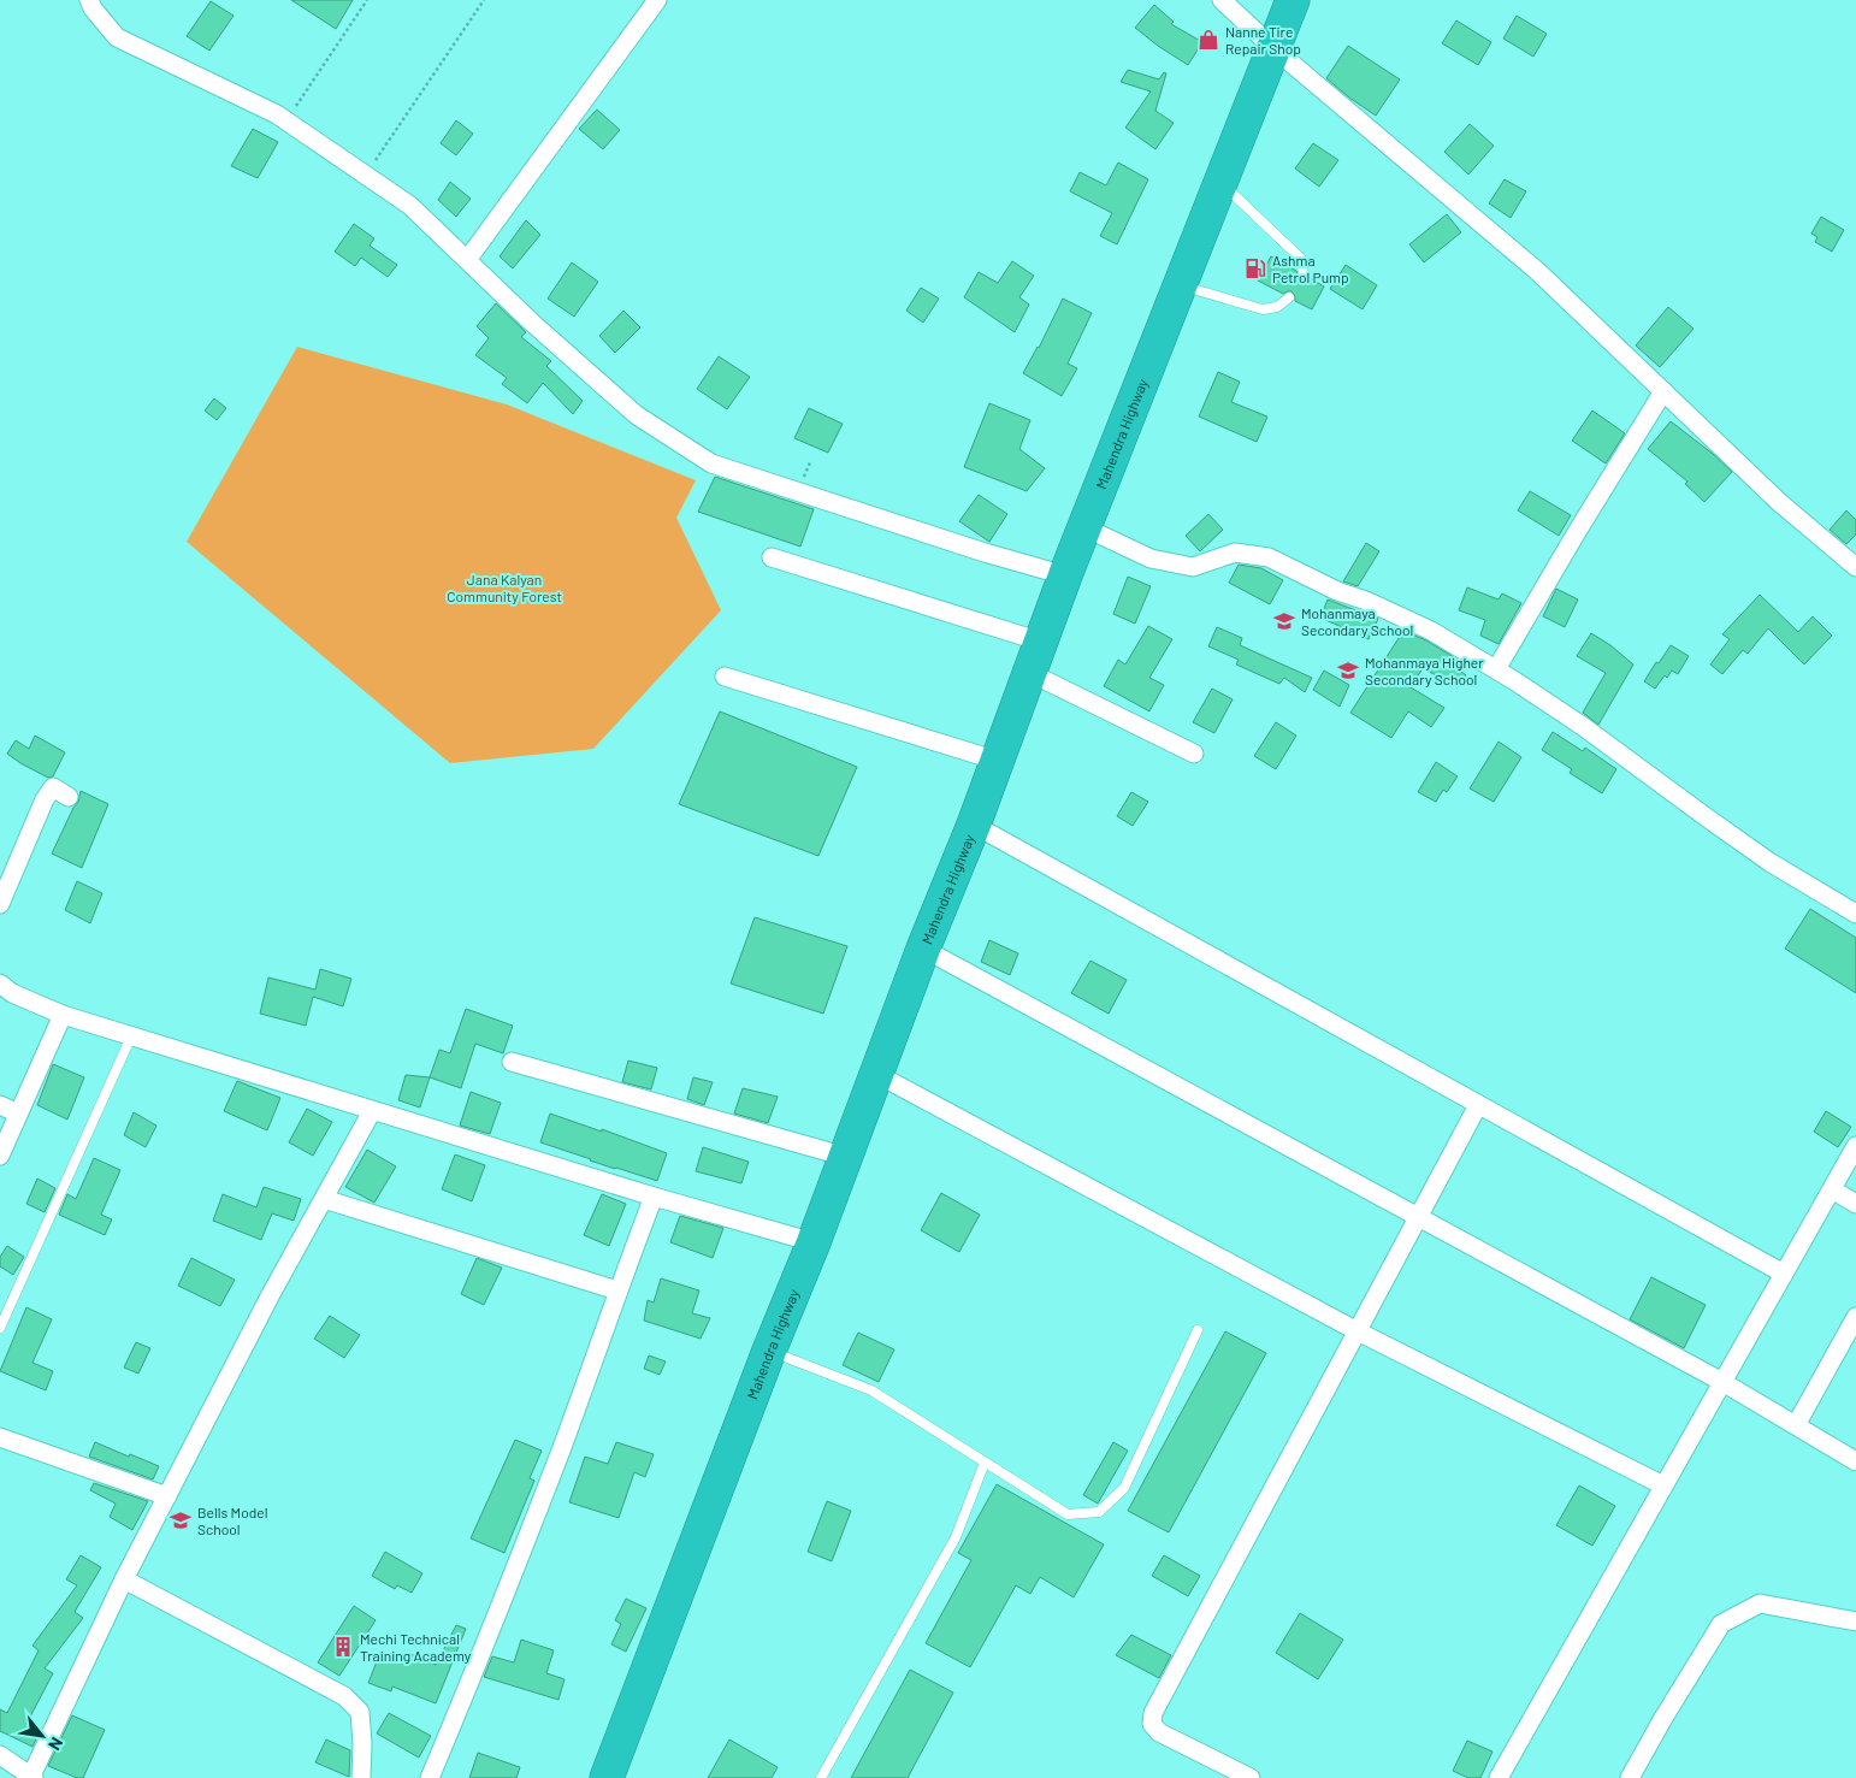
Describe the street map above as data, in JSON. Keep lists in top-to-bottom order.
{
  "streets": {
    "highway": ["Mahendra Highway"]
  },
  "parks": ["Jana Kalyan Community Forest"],
  "places": {
    "shop": ["Nanne Tire Repair Shop"],
    "fuel station": ["Ashma Petrol Pump"],
    "school or university": ["Mohanmaya Secondary School", "Mohanmaya Higher Secondary School", "Bells Model School"],
    "building": ["Mechi Technical Training Academy"]
  },
  "north": "bottom right"
}
